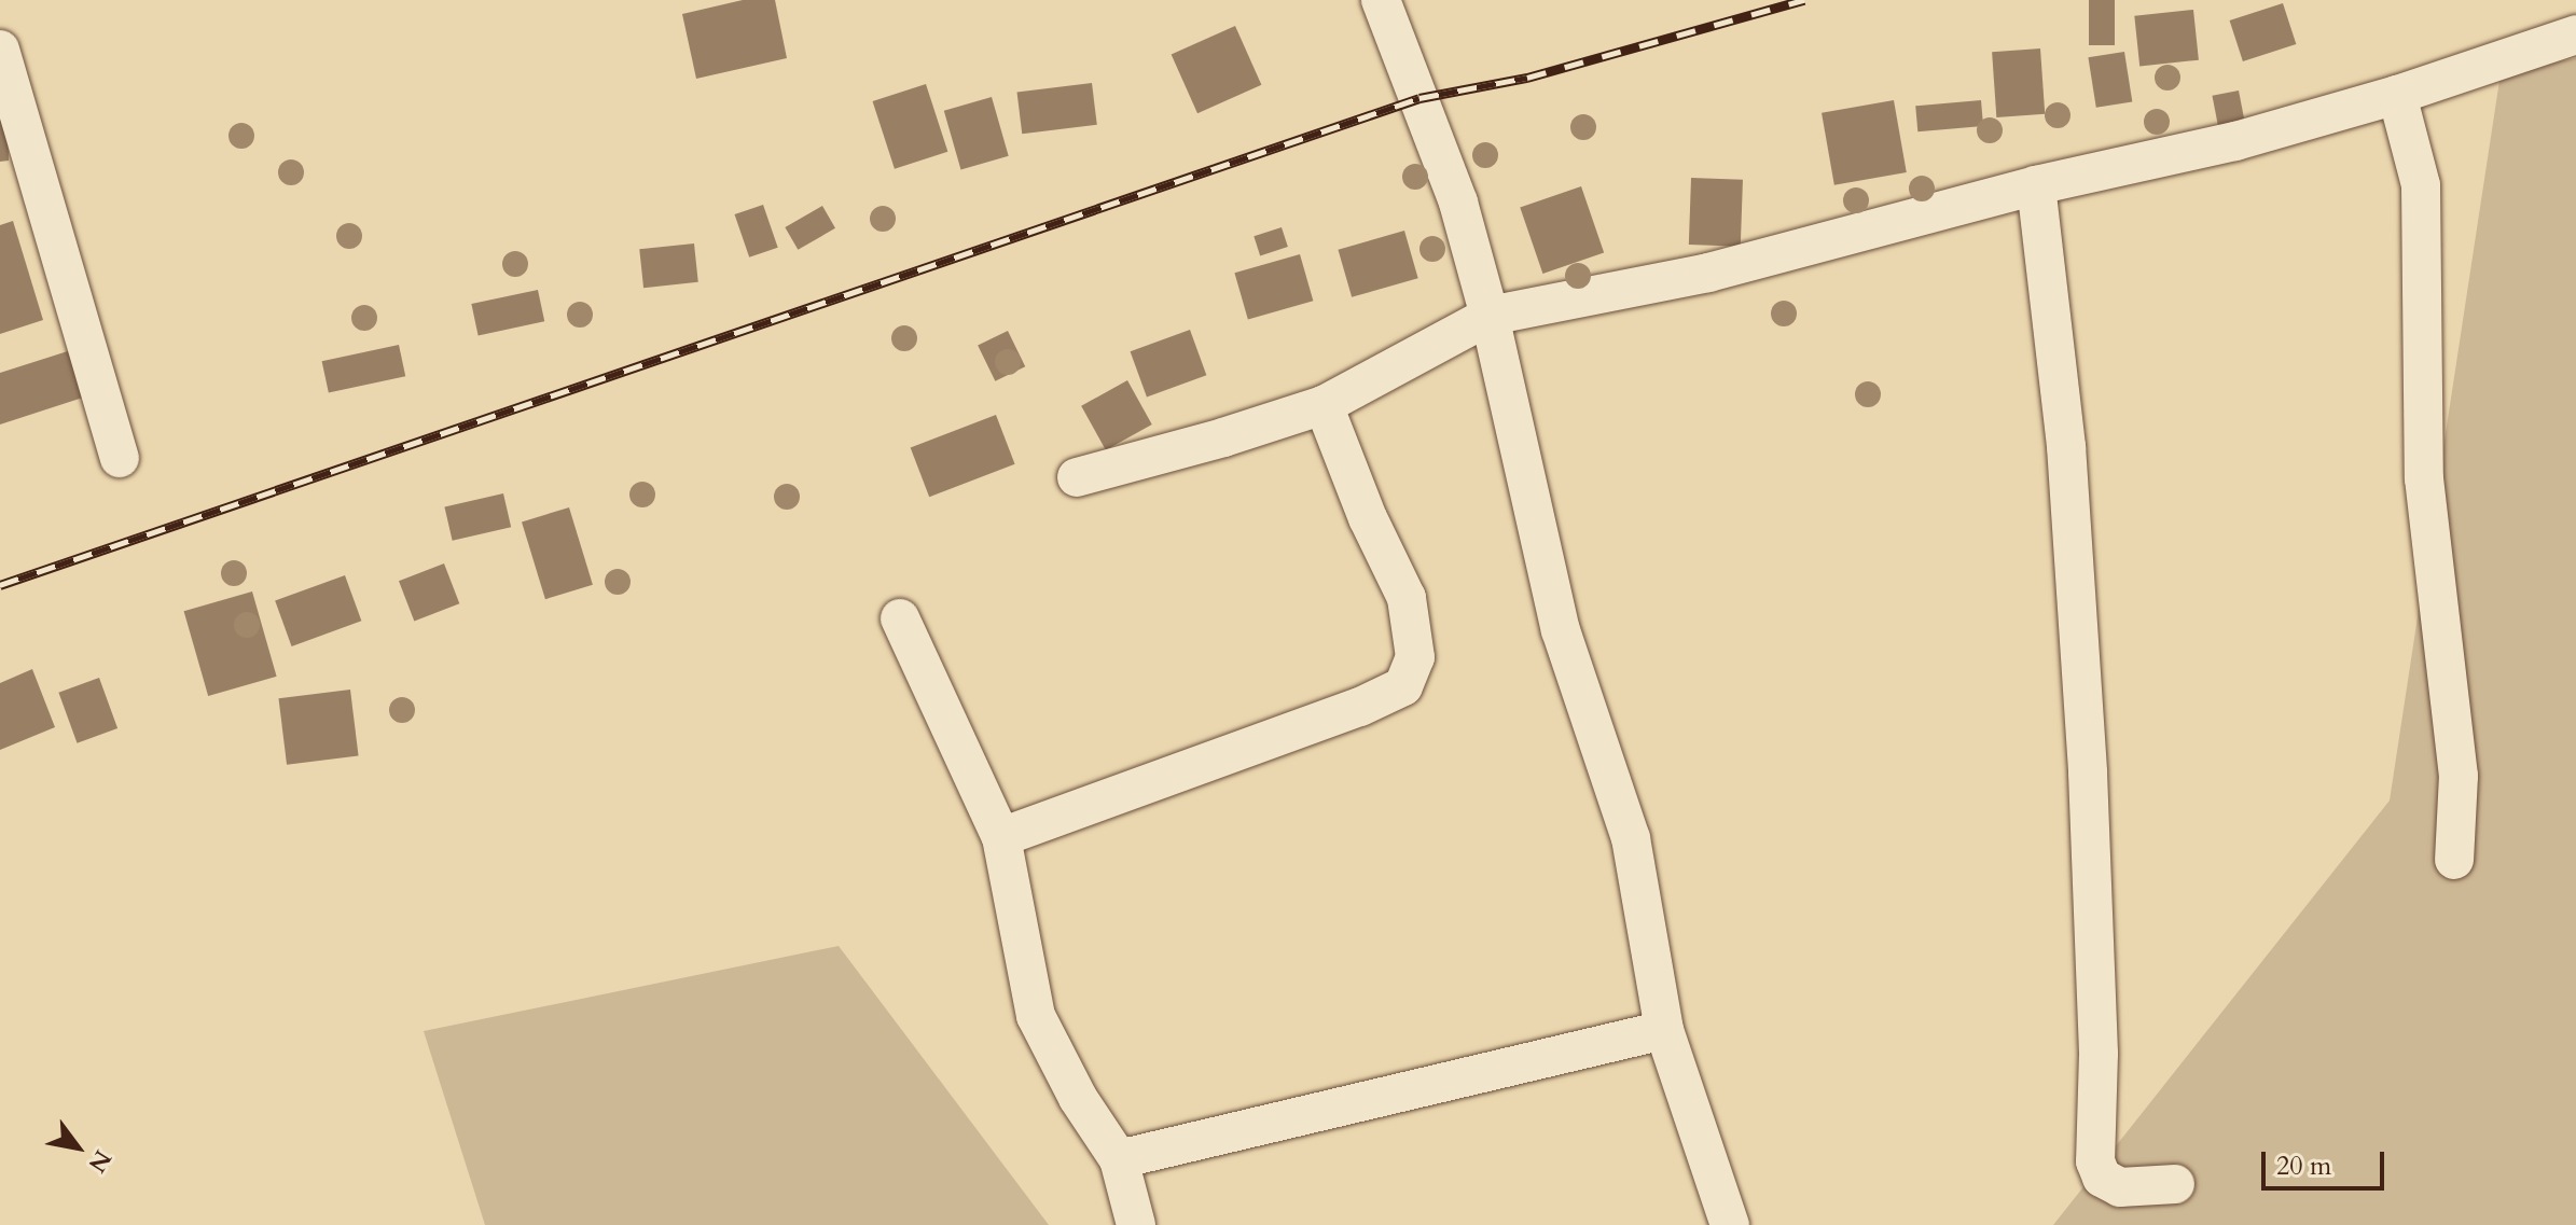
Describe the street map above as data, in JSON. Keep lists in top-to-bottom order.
{
  "scale_bar": "20 m",
  "north": "bottom right"
}
